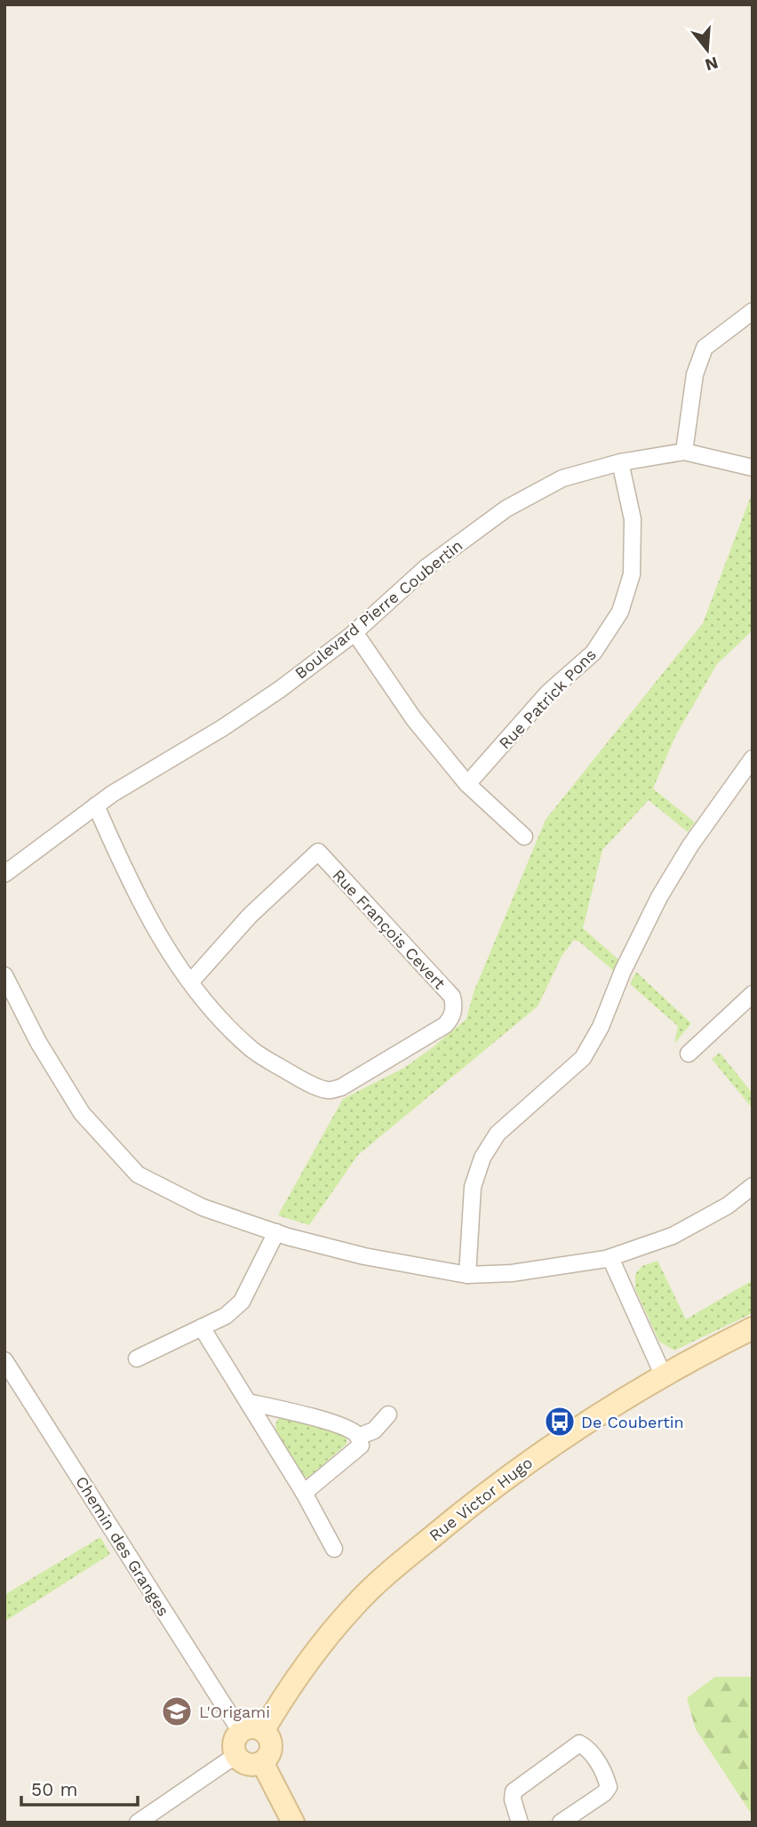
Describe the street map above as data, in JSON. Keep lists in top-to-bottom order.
{
  "streets": {
    "street": [
      "Boulevard Pierre Coubertin",
      "Rue Patrick Pons",
      "Rue François Cevert",
      "Rue Victor Hugo",
      "Chemin des Granges"
    ]
  },
  "crossings": [
    ["Boulevard Pierre Coubertin", "Rue Patrick Pons"],
    ["Boulevard Pierre Coubertin", "Rue François Cevert"],
    ["Rue Victor Hugo", "Chemin des Granges"]
  ],
  "places": {
    "bus stop": ["De Coubertin"],
    "school or university": ["L'Origami"]
  },
  "scale_bar": "50 m",
  "north": "bottom"
}
